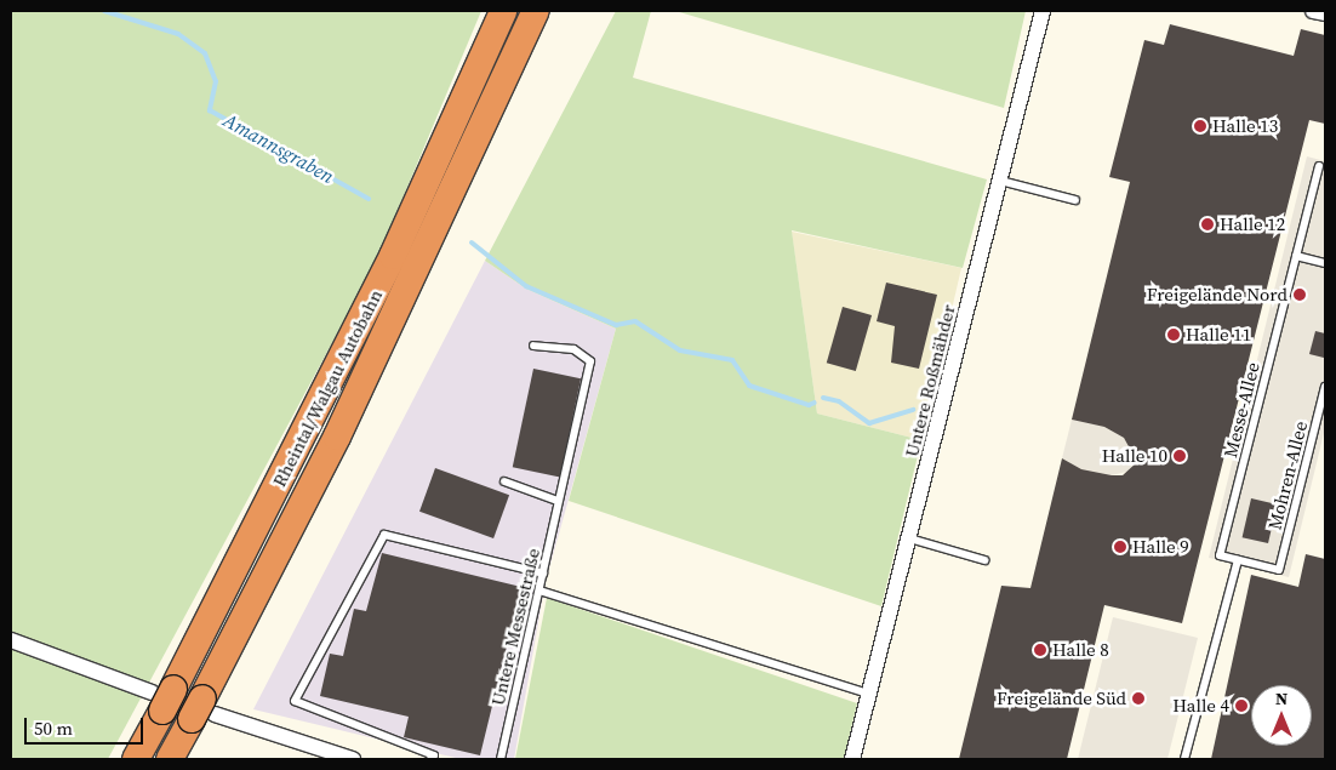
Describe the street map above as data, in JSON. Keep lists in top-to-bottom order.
{
  "streets": {
    "highway": ["Rheintal/Walgau Autobahn"],
    "street": ["Untere Roßmähder"],
    "lane": ["Messe-Allee", "Mohren-Allee", "Untere Messestraße"]
  },
  "crossings": [
    ["Messe-Allee", "Mohren-Allee"]
  ],
  "water": ["Amannsgraben"],
  "places": [
    "Halle 13",
    "Halle 12",
    "Freigelände Nord",
    "Halle 11",
    "Halle 10",
    "Halle 9",
    "Halle 8",
    "Freigelände Süd",
    "Halle 4"
  ],
  "scale_bar": "50 m",
  "north": "top"
}
